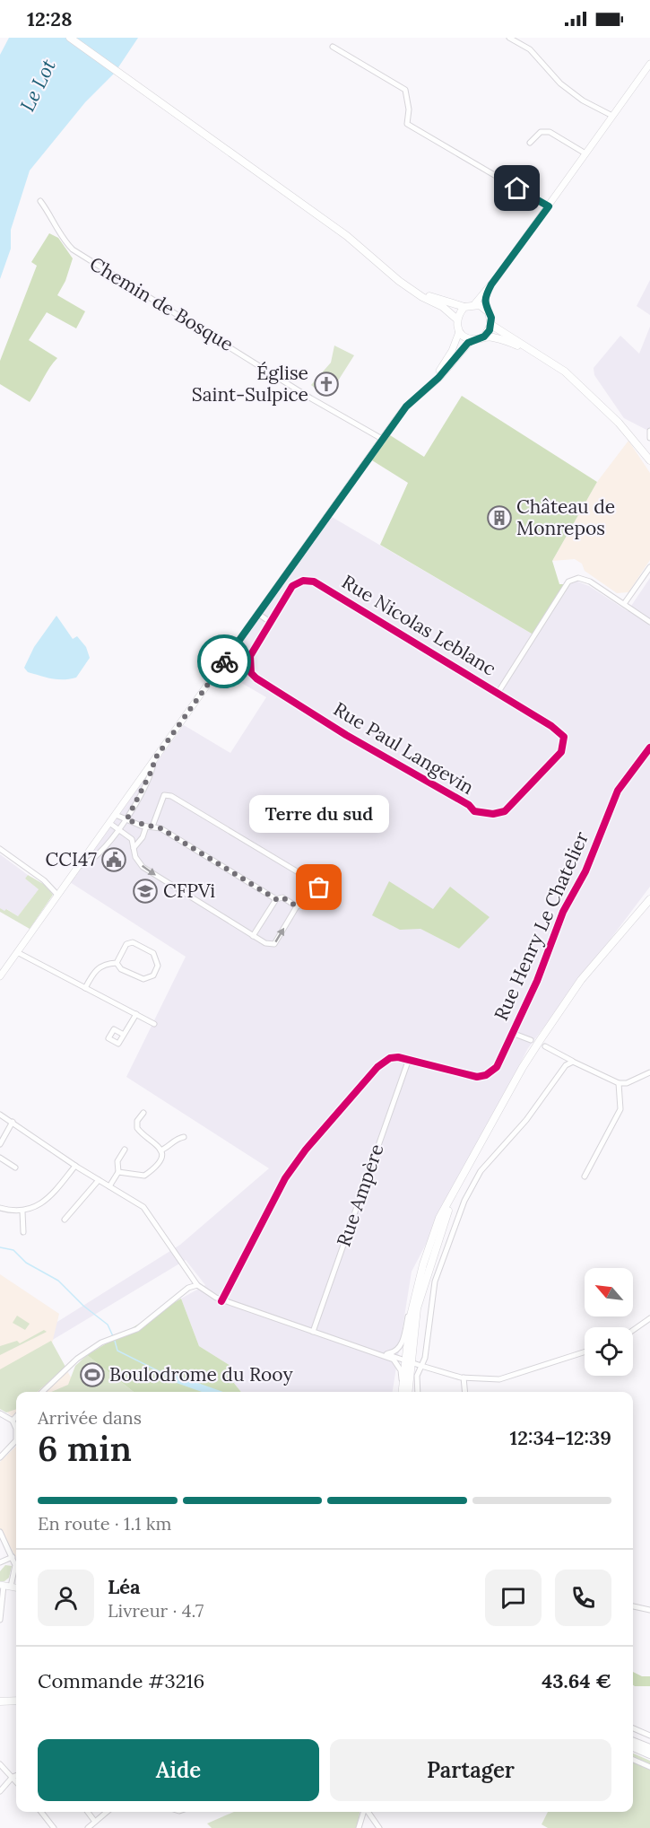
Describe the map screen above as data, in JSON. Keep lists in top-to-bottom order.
{
  "streets": {
    "street": [
      "Chemin de Bosque",
      "Rue Nicolas Leblanc",
      "Rue Paul Langevin",
      "Rue Henry Le Chatelier",
      "Rue Ampère"
    ]
  },
  "crossings": [
    ["Rue Nicolas Leblanc", "Rue Paul Langevin"],
    ["Rue Henry Le Chatelier", "Rue Ampère"]
  ],
  "water": ["Le Lot"],
  "places": {
    "church": ["Église Saint-Sulpice"],
    "building": ["Château de Monrepos"],
    "public building": ["CCI47"],
    "other": ["Terre du sud"],
    "school or university": ["CFPVi"],
    "sports": ["Boulodrome du Rooy"]
  },
  "north": "top left",
  "page": {
    "status": "12:28",
    "bubble": "Terre du sud",
    "heading": ["6 min", "Arrivée dans", "12:34–12:39"],
    "panel": [
      "Léa",
      "Livreur · 4.7",
      "Commande #3216",
      "43.64 €"
    ],
    "bar": "En route · 1.1 km",
    "buttons": ["Aide", "Partager"]
  }
}
